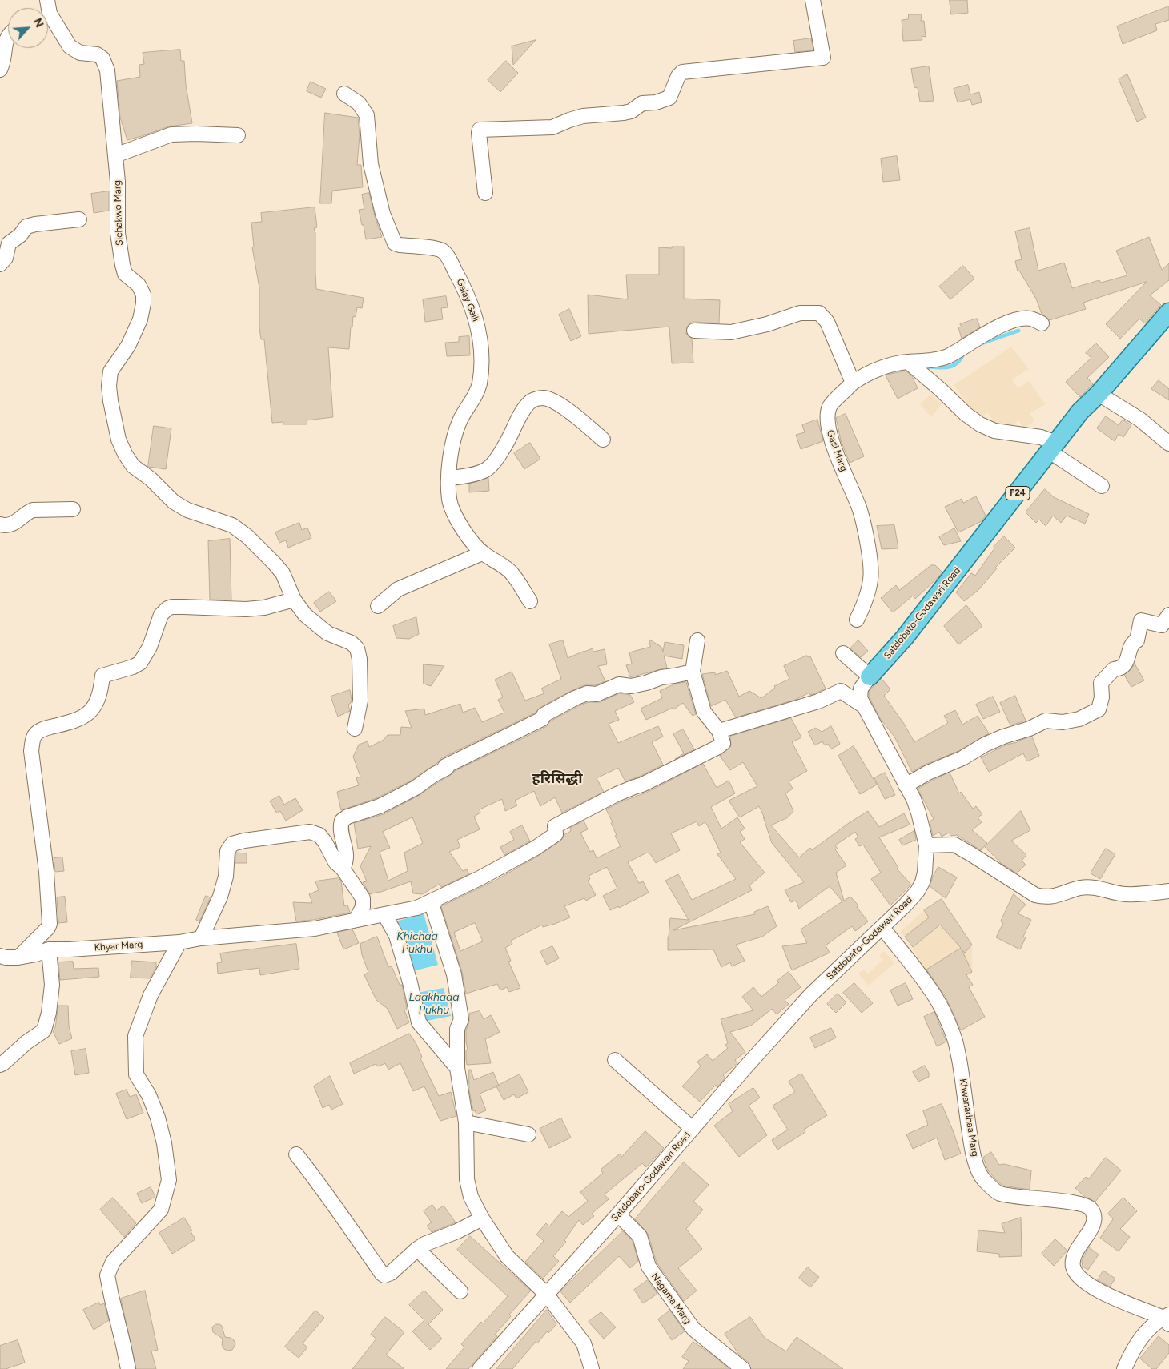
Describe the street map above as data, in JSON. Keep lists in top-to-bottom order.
{
  "streets": {
    "main road": ["F24", "Satdobato-Godawari Road"],
    "street": [
      "Sichakwo Marg",
      "Galay Galli",
      "Gasi Marg",
      "Khyar Marg",
      "Khwanadhaa Marg",
      "Nagama Marg"
    ]
  },
  "crossings": [
    ["Satdobato-Godawari Road", "Khwanadhaa Marg"],
    ["Satdobato-Godawari Road", "Nagama Marg"]
  ],
  "districts": ["हरिसिद्धी"],
  "water": ["Khichaa Pukhu", "Laakhaaa Pukhu"],
  "north": "top right"
}
